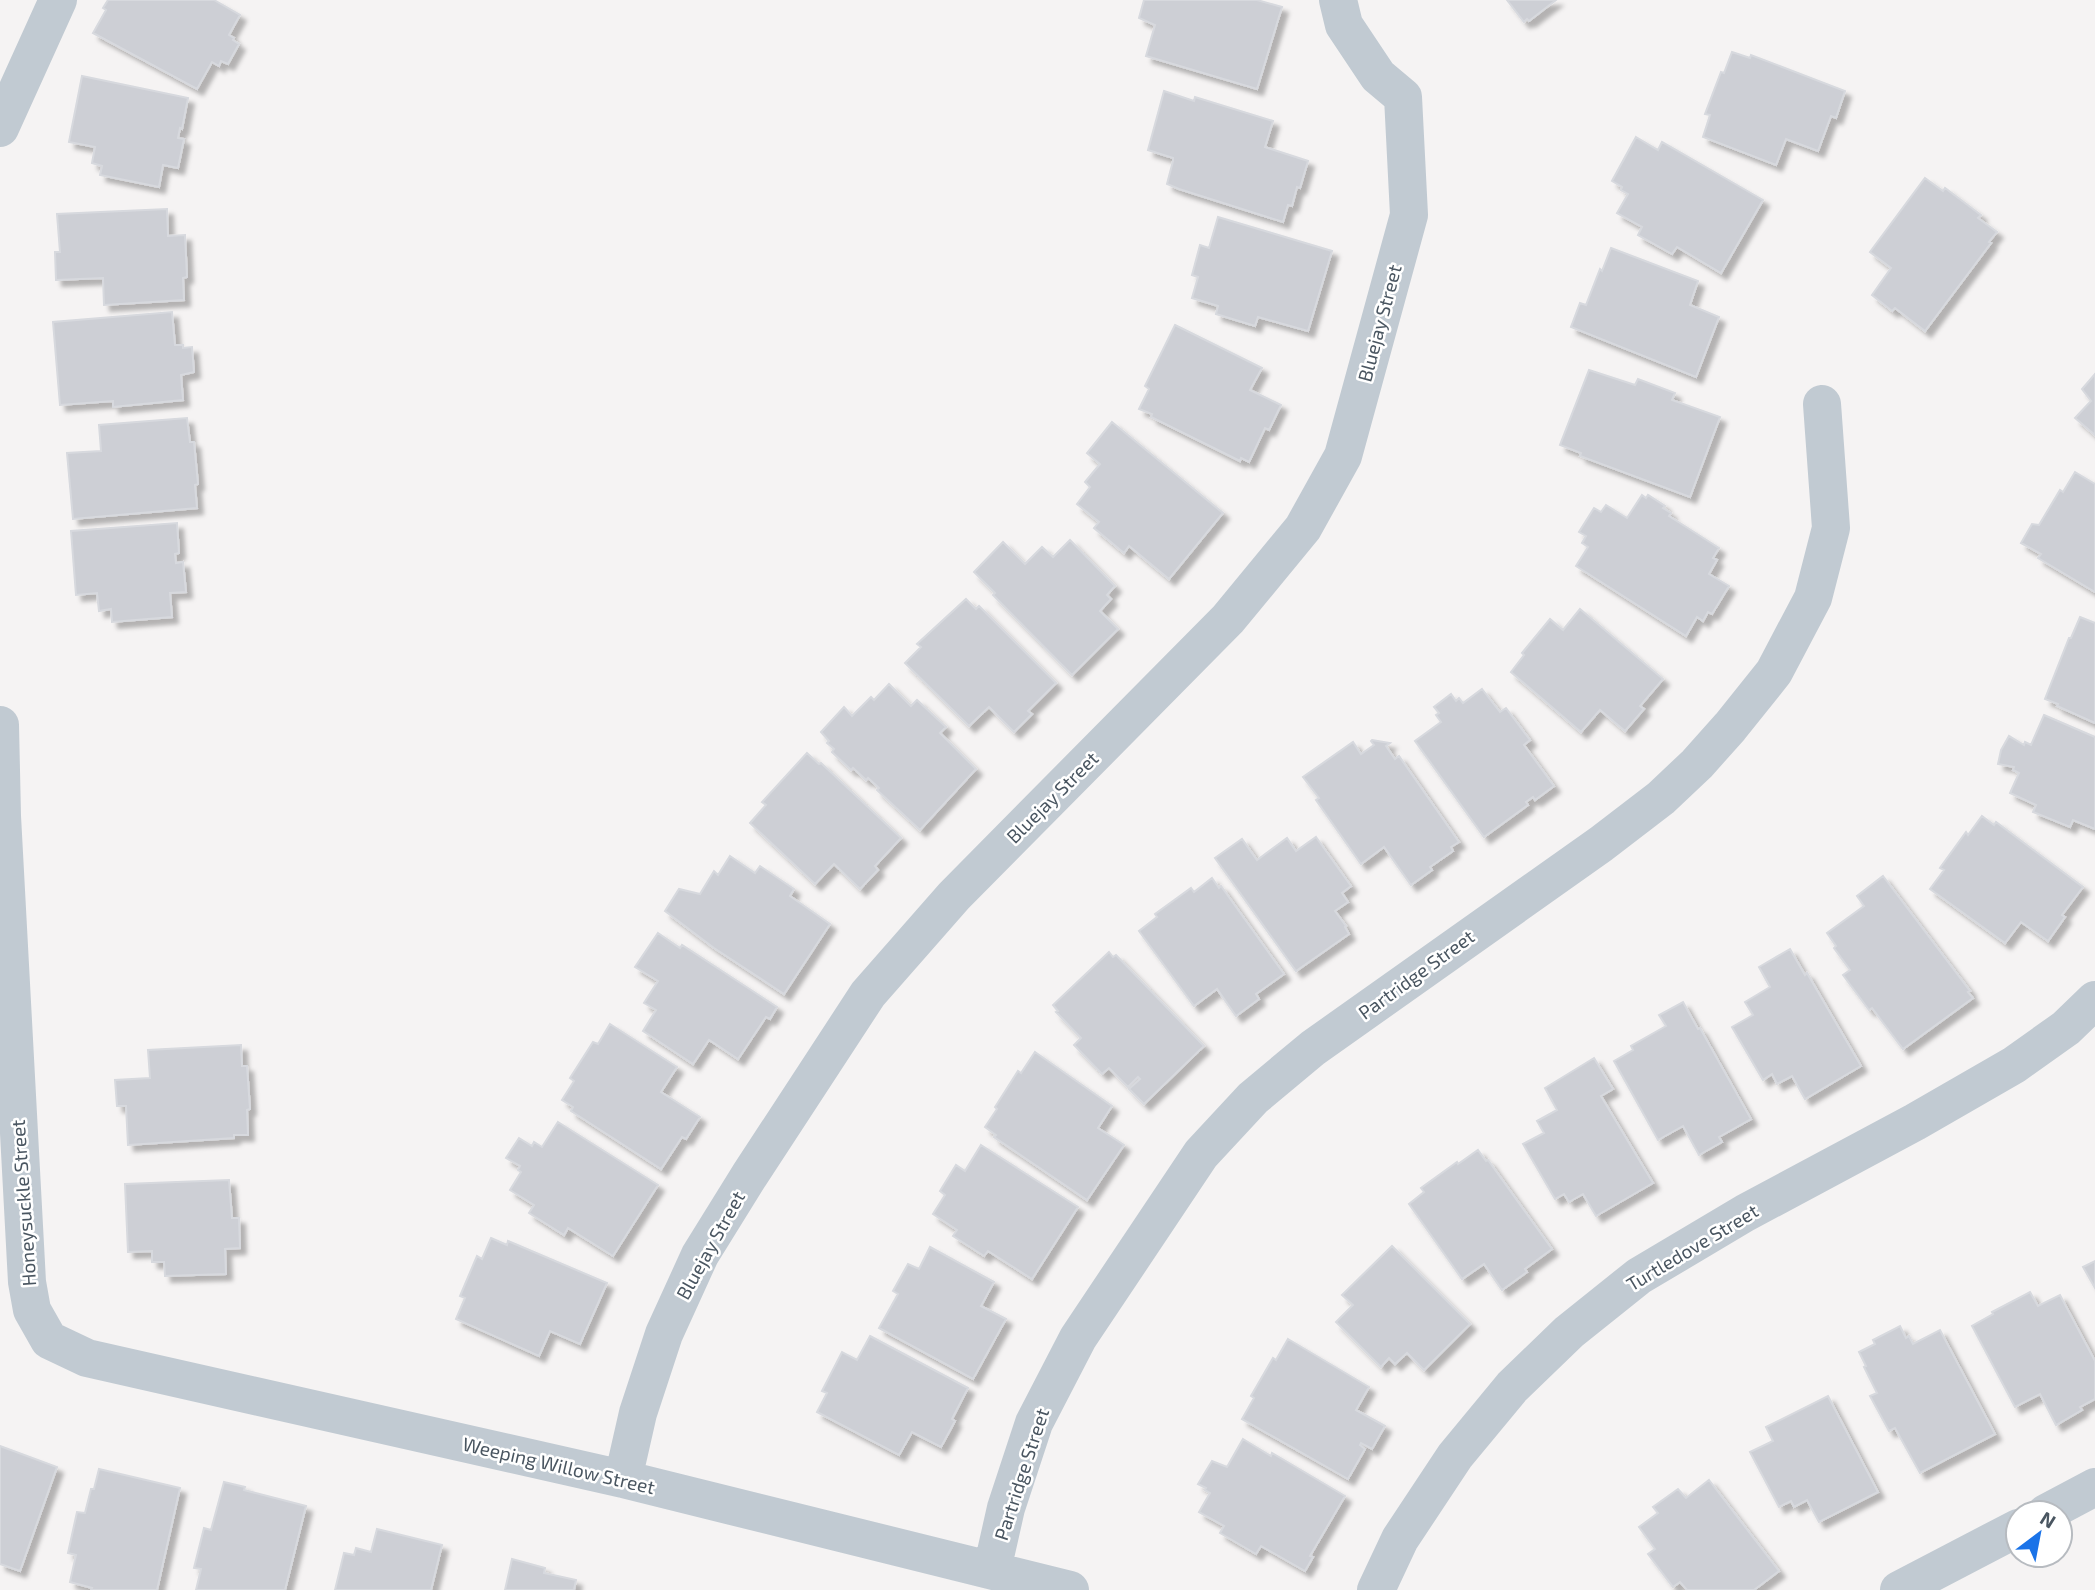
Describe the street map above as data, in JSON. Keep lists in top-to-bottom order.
{
  "streets": {
    "street": [
      "Bluejay Street",
      "Partridge Street",
      "Honeysuckle Street",
      "Turtledove Street",
      "Weeping Willow Street"
    ]
  },
  "crossings": [
    ["Bluejay Street", "Weeping Willow Street"],
    ["Partridge Street", "Weeping Willow Street"],
    ["Honeysuckle Street", "Weeping Willow Street"]
  ],
  "north": "top right"
}
